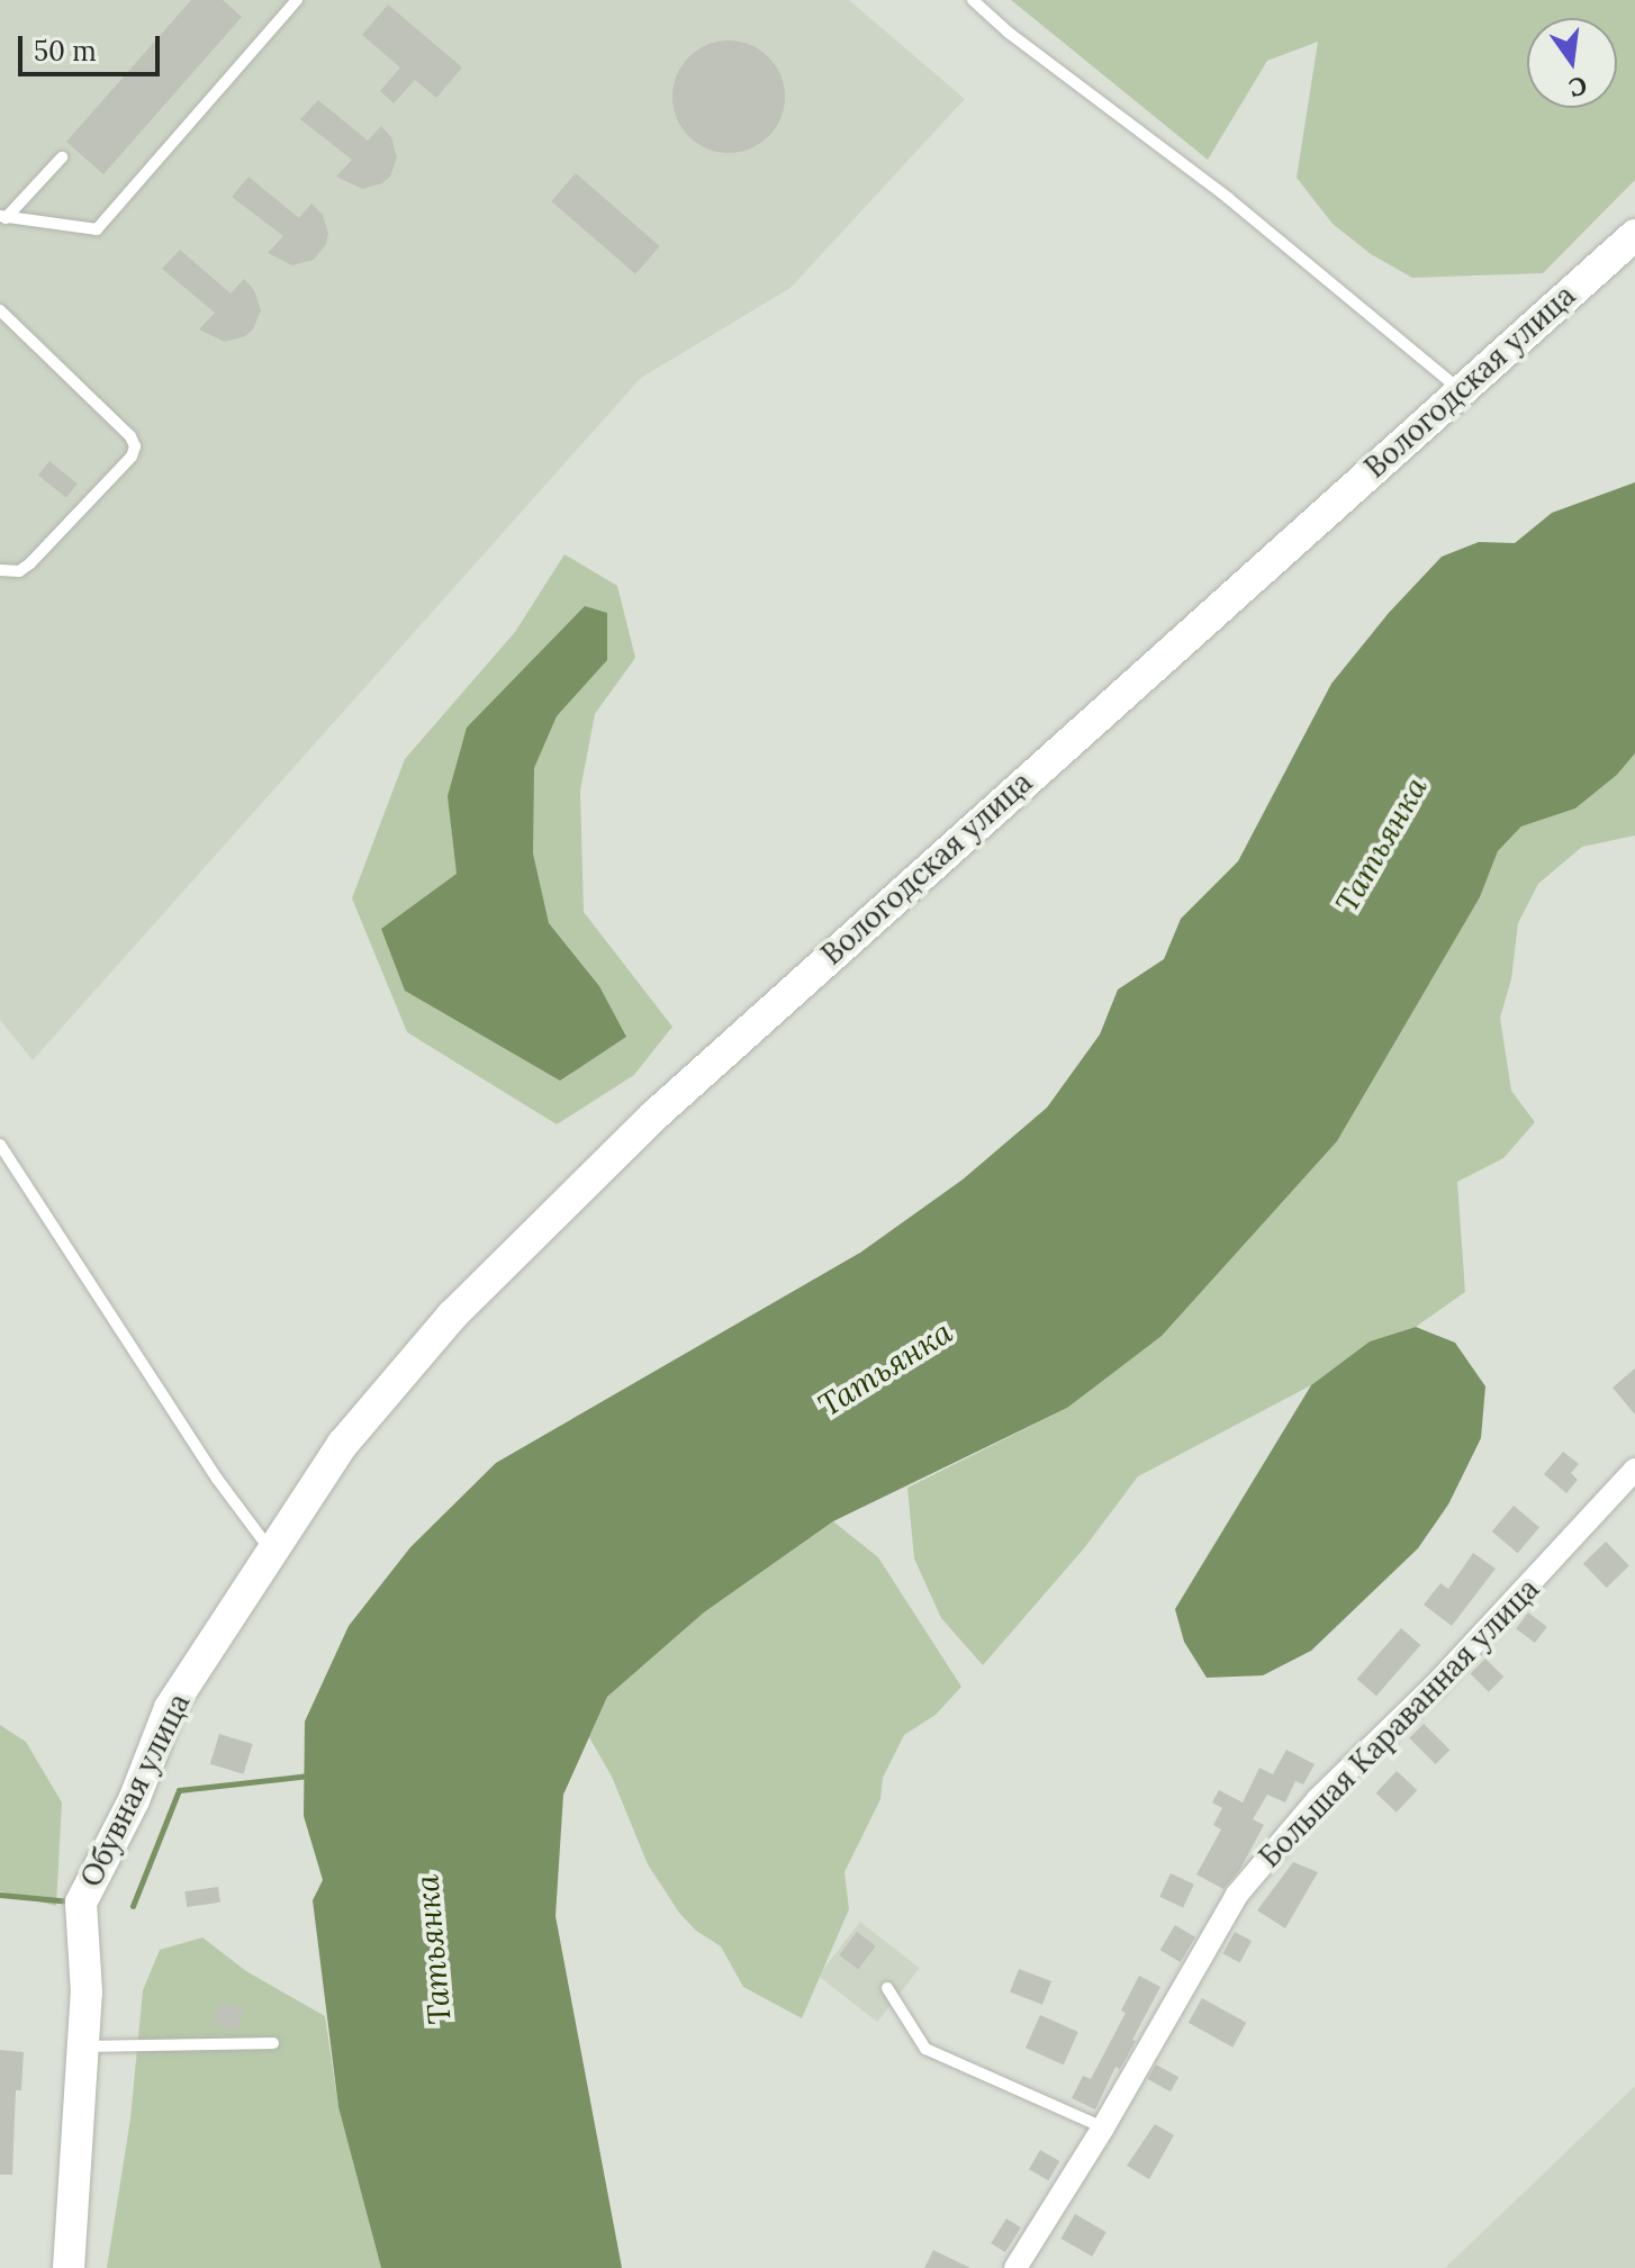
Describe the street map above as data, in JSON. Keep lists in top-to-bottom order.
{
  "streets": {
    "main road": ["Вологодская улица", "Обувная улица"],
    "street": ["Большая Караванная улица"]
  },
  "crossings": [
    ["Вологодская улица", "Обувная улица"]
  ],
  "water": ["Татьянка"],
  "scale_bar": "50 m",
  "north": "bottom"
}
